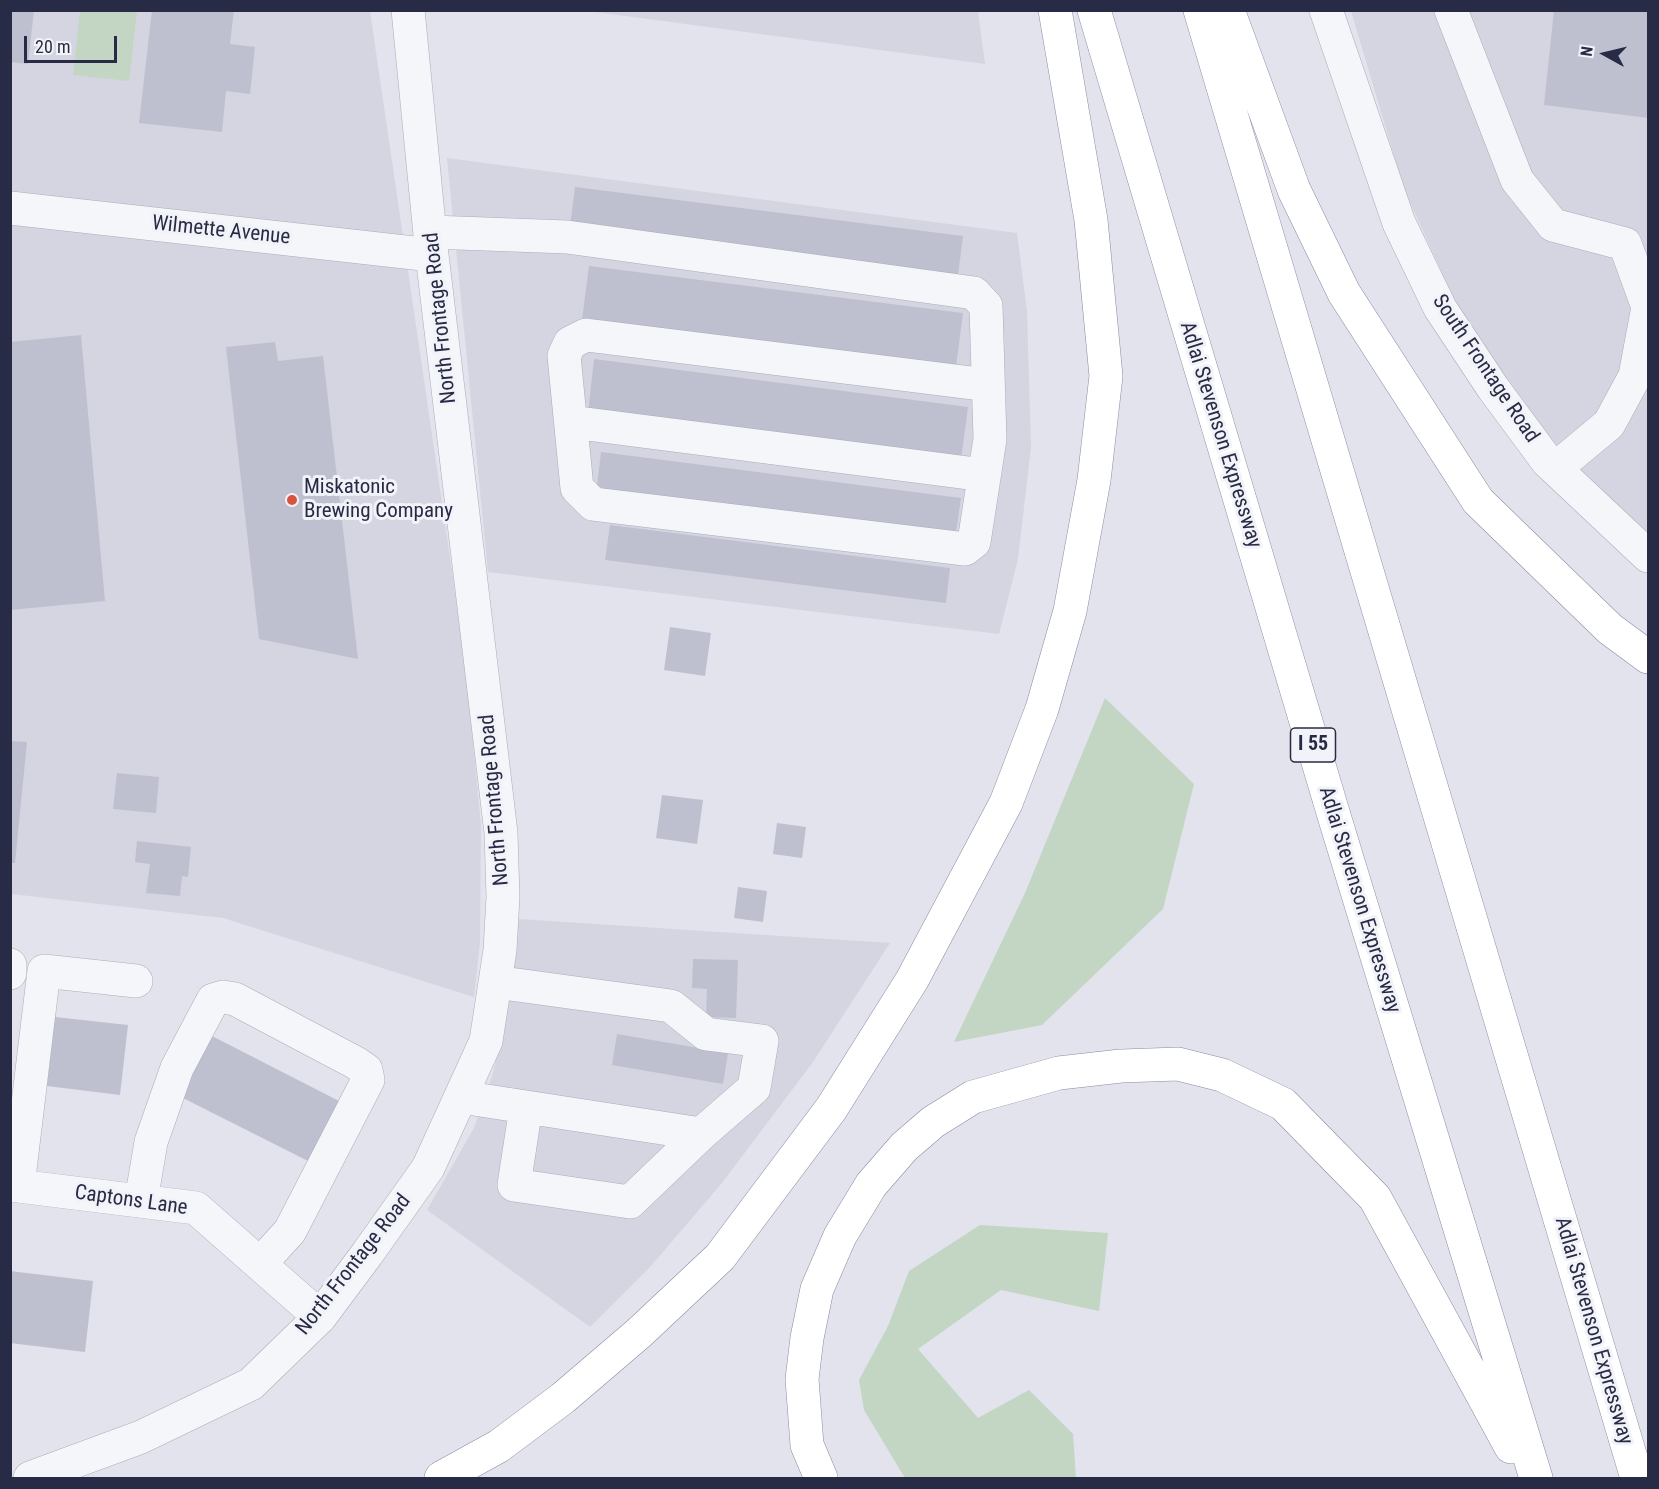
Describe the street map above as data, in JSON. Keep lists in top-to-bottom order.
{
  "streets": {
    "highway": ["Adlai Stevenson Expressway", "I 55"],
    "street": [
      "Wilmette Avenue",
      "North Frontage Road",
      "South Frontage Road",
      "Captons Lane"
    ]
  },
  "crossings": [
    ["Wilmette Avenue", "North Frontage Road"],
    ["North Frontage Road", "Captons Lane"]
  ],
  "places": ["Miskatonic Brewing Company"],
  "scale_bar": "20 m",
  "north": "left"
}
